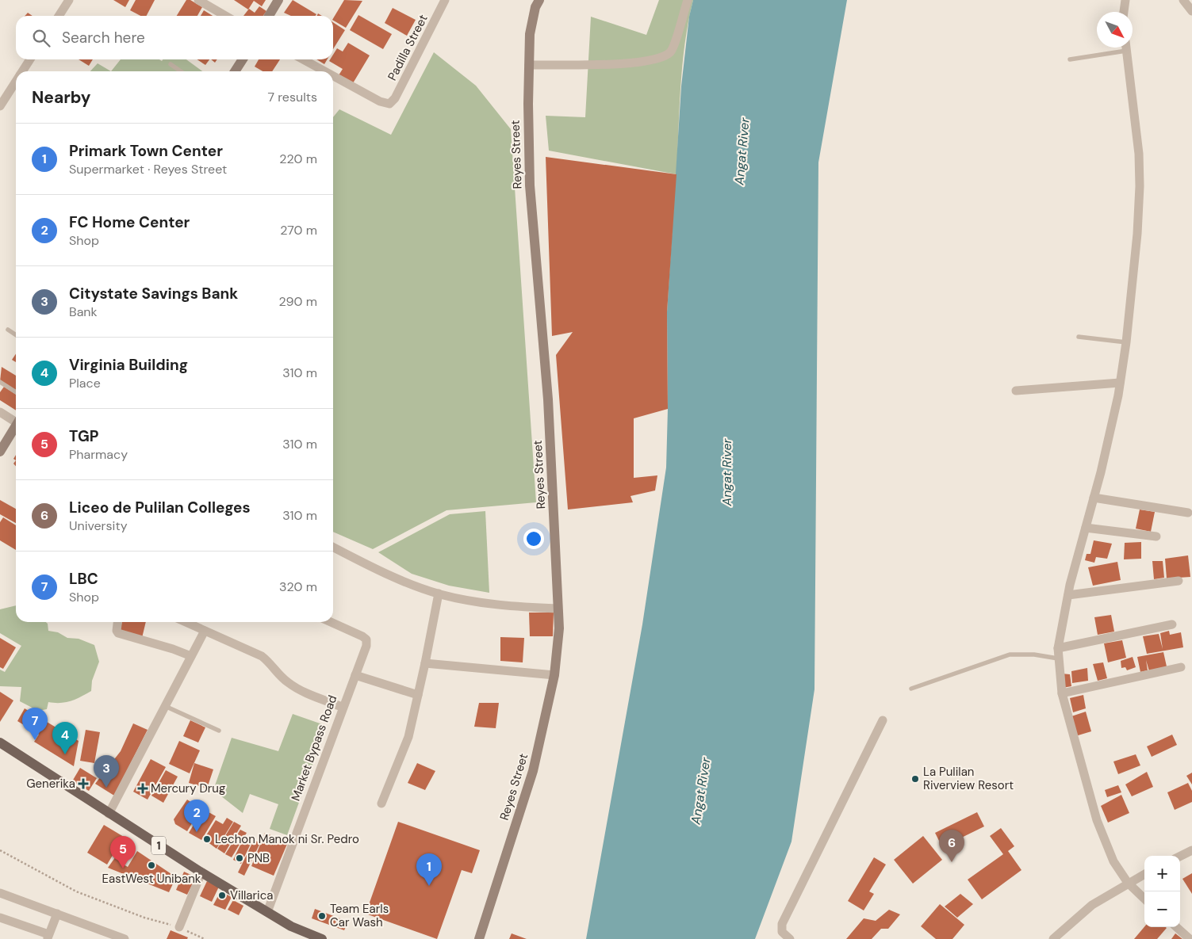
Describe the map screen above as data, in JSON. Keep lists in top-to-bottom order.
{
  "streets": {
    "main road": ["1"],
    "street": ["Padilla Street", "Reyes Street", "Market Bypass Road"]
  },
  "crossings": [
    ["Market Bypass Road", "1"]
  ],
  "water": ["Angat River"],
  "places": {
    "other": [
      "La Pulilan Riverview Resort",
      "Lechon Manok ni Sr. Pedro",
      "PNB",
      "EastWest Unibank",
      "Villarica",
      "Team Earls Car Wash"
    ],
    "health": ["Generika", "Mercury Drug"]
  },
  "north": "bottom right",
  "page": {
    "search": "Search here",
    "heading": ["Nearby", "7 results"],
    "list": [
      {
        "mark": "1",
        "name": "Primark Town Center",
        "note": "Supermarket · Reyes Street",
        "value": "220 m"
      },
      {
        "mark": "2",
        "name": "FC Home Center",
        "note": "Shop",
        "value": "270 m"
      },
      {
        "mark": "3",
        "name": "Citystate Savings Bank",
        "note": "Bank",
        "value": "290 m"
      },
      {
        "mark": "4",
        "name": "Virginia Building",
        "note": "Place",
        "value": "310 m"
      },
      {
        "mark": "5",
        "name": "TGP",
        "note": "Pharmacy",
        "value": "310 m"
      },
      {
        "mark": "6",
        "name": "Liceo de Pulilan Colleges",
        "note": "University",
        "value": "310 m"
      },
      {
        "mark": "7",
        "name": "LBC",
        "note": "Shop",
        "value": "320 m"
      }
    ],
    "pins": [
      "7",
      "4",
      "3",
      "2",
      "6",
      "5",
      "1"
    ],
    "map_buttons": ["+", "−"]
  }
}
